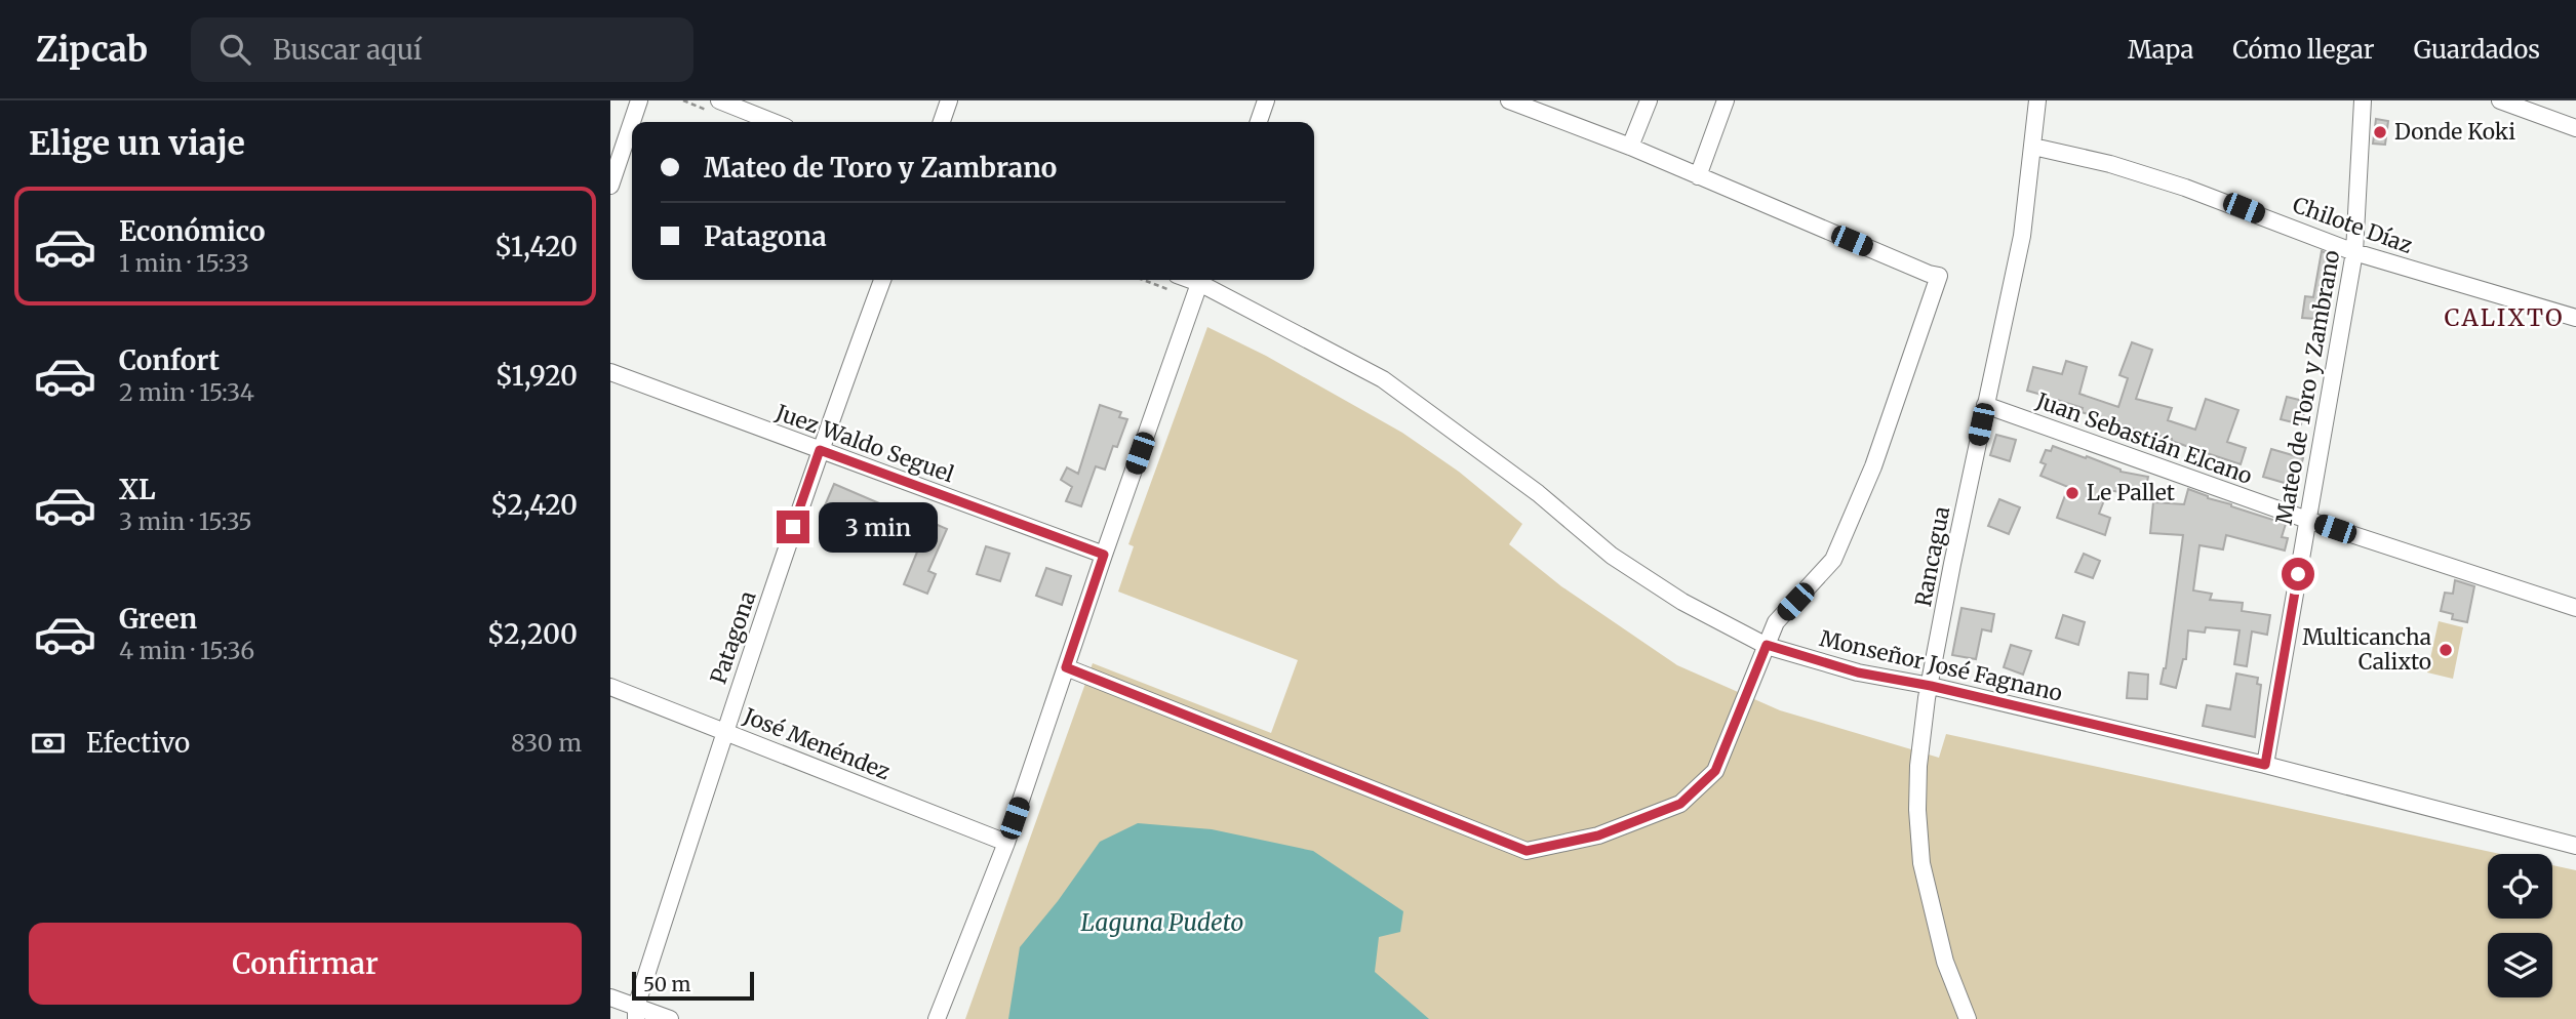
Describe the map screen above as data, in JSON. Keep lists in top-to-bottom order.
{
  "streets": {
    "street": [
      "Chilote Díaz",
      "Mateo de Toro y Zambrano",
      "Juan Sebastián Elcano",
      "Juez Waldo Seguel",
      "Rancagua",
      "Patagona",
      "Monseñor José Fagnano",
      "José Menéndez"
    ]
  },
  "crossings": [
    ["Chilote Díaz", "Mateo de Toro y Zambrano"],
    ["Chilote Díaz", "Rancagua"],
    ["Mateo de Toro y Zambrano", "Juan Sebastián Elcano"],
    ["Mateo de Toro y Zambrano", "Monseñor José Fagnano"],
    ["Juan Sebastián Elcano", "Rancagua"],
    ["Juez Waldo Seguel", "Patagona"],
    ["Rancagua", "Monseñor José Fagnano"],
    ["Patagona", "José Menéndez"]
  ],
  "districts": ["CALIXTO"],
  "water": ["Laguna Pudeto"],
  "places": ["Donde Koki", "Le Pallet", "Multicancha Calixto"],
  "scale_bar": "50 m",
  "page": {
    "header": "Zipcab",
    "search": "Buscar aquí",
    "nav": ["Mapa", "Cómo llegar", "Guardados"],
    "heading": "Elige un viaje",
    "banner": ["Mateo de Toro y Zambrano", "Patagona"],
    "list": [
      {
        "name": "Económico",
        "note": "1 min · 15:33",
        "value": "$1,420"
      },
      {
        "name": "Confort",
        "note": "2 min · 15:34",
        "value": "$1,920"
      },
      {
        "name": "XL",
        "note": "3 min · 15:35",
        "value": "$2,420"
      },
      {
        "name": "Green",
        "note": "4 min · 15:36",
        "value": "$2,200"
      }
    ],
    "bubble": "3 min",
    "pay": ["Efectivo", "830 m"],
    "buttons": "Confirmar",
    "scale": "50 m"
  }
}
